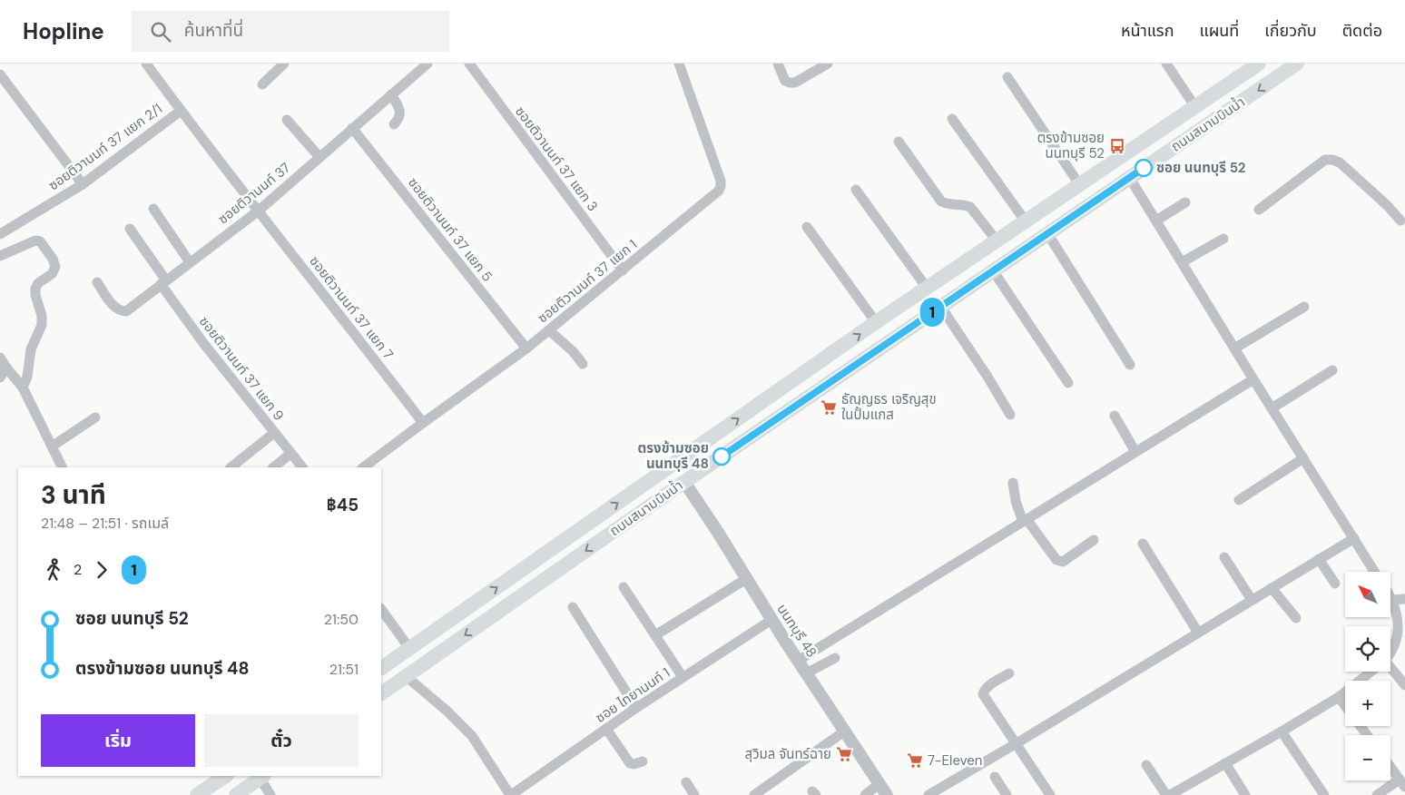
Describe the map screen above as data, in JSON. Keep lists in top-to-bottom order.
{
  "streets": {
    "main road": ["ถนนสนามบินน้ำ"],
    "street": [
      "ซอยติวานนท์ 37 แยก 2/1",
      "ซอยติวานนท์ 37 แยก 3",
      "ซอยติวานนท์ 37",
      "ซอยติวานนท์ 37 แยก 5",
      "ซอยติวานนท์ 37 แยก 1",
      "ซอยติวานนท์ 37 แยก 7",
      "ซอยติวานนท์ 37 แยก 9",
      "นนทบุรี 48",
      "ซอย ไทยานนท์ 1"
    ]
  },
  "crossings": [
    ["ถนนสนามบินน้ำ", "นนทบุรี 48"],
    ["ซอยติวานนท์ 37 แยก 2/1", "ซอยติวานนท์ 37 แยก 7"],
    ["ซอยติวานนท์ 37 แยก 3", "ซอยติวานนท์ 37 แยก 1"],
    ["ซอยติวานนท์ 37", "ซอยติวานนท์ 37 แยก 5"],
    ["ซอยติวานนท์ 37", "ซอยติวานนท์ 37 แยก 7"],
    ["ซอยติวานนท์ 37", "ซอยติวานนท์ 37 แยก 9"],
    ["ซอยติวานนท์ 37 แยก 5", "ซอยติวานนท์ 37 แยก 1"],
    ["ซอยติวานนท์ 37 แยก 1", "ซอยติวานนท์ 37 แยก 7"],
    ["นนทบุรี 48", "ซอย ไทยานนท์ 1"]
  ],
  "places": {
    "bus stop": ["ตรงข้ามซอย นนทบุรี 52"],
    "other": ["ซอย นนทบุรี 52", "ตรงข้ามซอย นนทบุรี 48"],
    "supermarket": ["ธัญญธร เจริญสุข ในปั้มแกส", "สุวิมล จันทร์ฉาย", "7-Eleven"]
  },
  "lines": ["bus line 1"],
  "north": "top left",
  "page": {
    "header": "Hopline",
    "search": "ค้นหาที่นี่",
    "nav": [
      "หน้าแรก",
      "แผนที่",
      "เกี่ยวกับ",
      "ติดต่อ"
    ],
    "on_map": "1",
    "heading": ["3 นาที", "21:48 – 21:51 · รถเมล์", "฿45"],
    "legs": ["2", "1"],
    "map_buttons": ["+", "−"],
    "list": [
      {
        "name": "ซอย นนทบุรี 52",
        "value": "21:50"
      },
      {
        "name": "ตรงข้ามซอย นนทบุรี 48",
        "value": "21:51"
      }
    ],
    "buttons": ["เริ่ม", "ตั๋ว"]
  }
}
